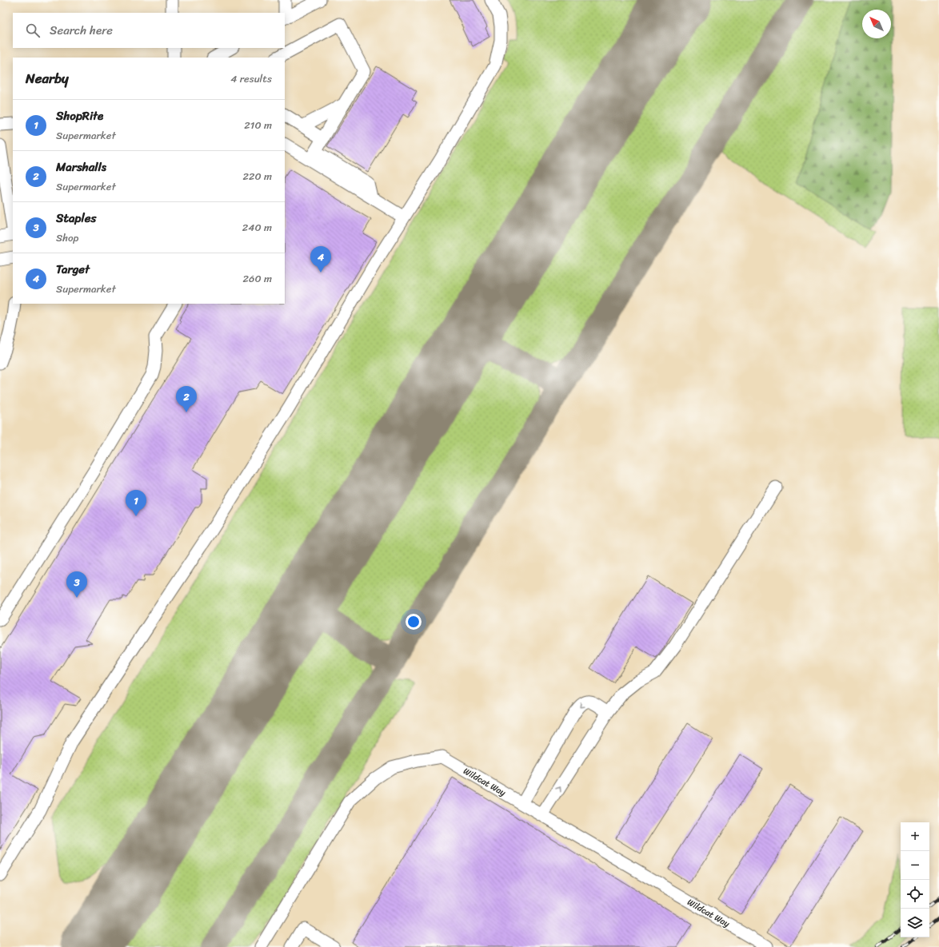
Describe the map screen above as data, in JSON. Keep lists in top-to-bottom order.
{
  "streets": {
    "street": ["Wildcat Way"]
  },
  "north": "top left",
  "page": {
    "search": "Search here",
    "heading": ["Nearby", "4 results"],
    "list": [
      {
        "mark": "1",
        "name": "ShopRite",
        "note": "Supermarket",
        "value": "210 m"
      },
      {
        "mark": "2",
        "name": "Marshalls",
        "note": "Supermarket",
        "value": "220 m"
      },
      {
        "mark": "3",
        "name": "Staples",
        "note": "Shop",
        "value": "240 m"
      },
      {
        "mark": "4",
        "name": "Target",
        "note": "Supermarket",
        "value": "260 m"
      }
    ],
    "pins": [
      "4",
      "2",
      "1",
      "3"
    ],
    "map_buttons": ["+", "−"]
  }
}
